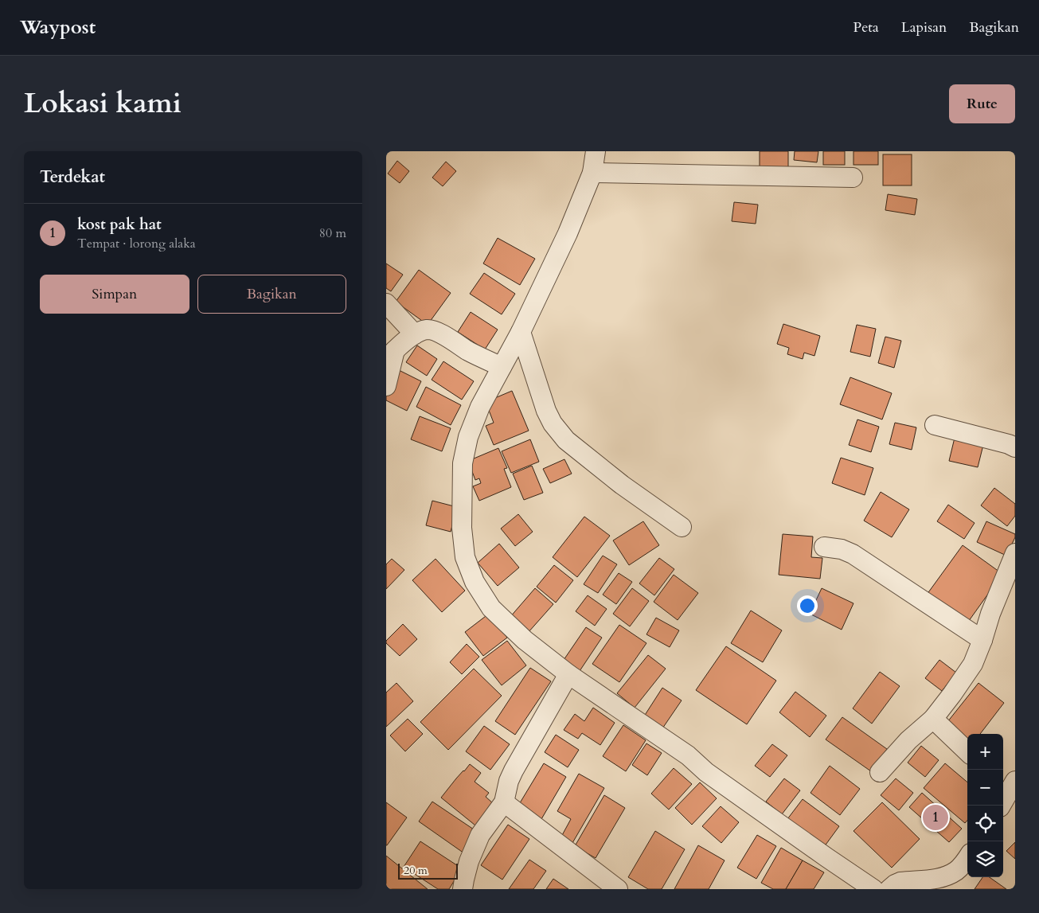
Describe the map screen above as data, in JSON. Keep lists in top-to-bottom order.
{
  "scale_bar": "20 m",
  "page": {
    "header": "Waypost",
    "nav": ["Peta", "Lapisan", "Bagikan"],
    "title": "Lokasi kami",
    "buttons": [
      "Rute",
      ["Simpan", "Bagikan"]
    ],
    "heading": "Terdekat",
    "list": [
      {
        "mark": "1",
        "name": "kost pak hat",
        "note": "Tempat · lorong alaka",
        "value": "80 m"
      }
    ],
    "map_buttons": ["+", "−"],
    "pins": "1",
    "scale": "20 m"
  }
}
